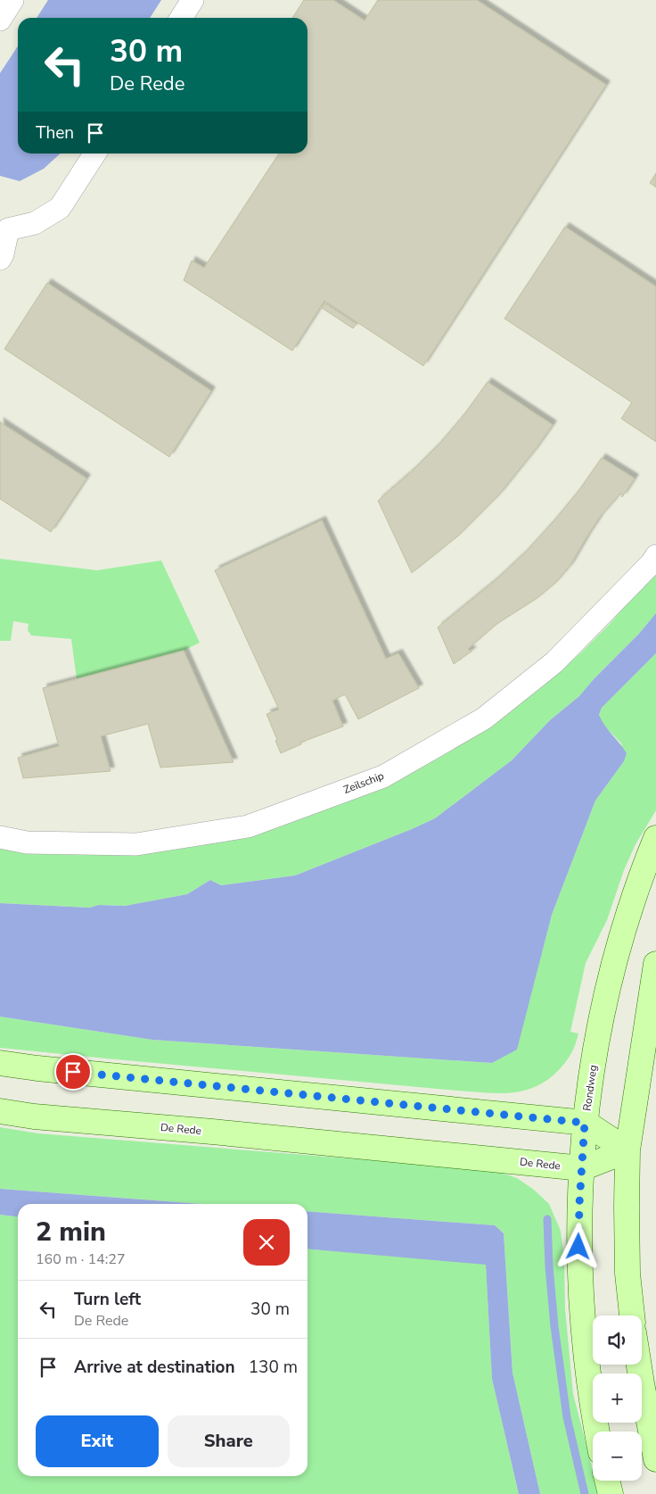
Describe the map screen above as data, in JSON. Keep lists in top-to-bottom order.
{
  "streets": {
    "main road": ["Rondweg", "De Rede"],
    "street": ["Zeilschip"]
  },
  "crossings": [
    ["Rondweg", "De Rede"]
  ],
  "page": {
    "turn": ["30 m", "De Rede"],
    "then": "Then",
    "heading": ["2 min", "160 m · 14:27"],
    "list": [
      {
        "name": "Turn left",
        "note": "De Rede",
        "value": "30 m"
      },
      {
        "name": "Arrive at destination",
        "value": "130 m"
      }
    ],
    "map_buttons": ["+", "−"],
    "buttons": ["Exit", "Share"]
  }
}
